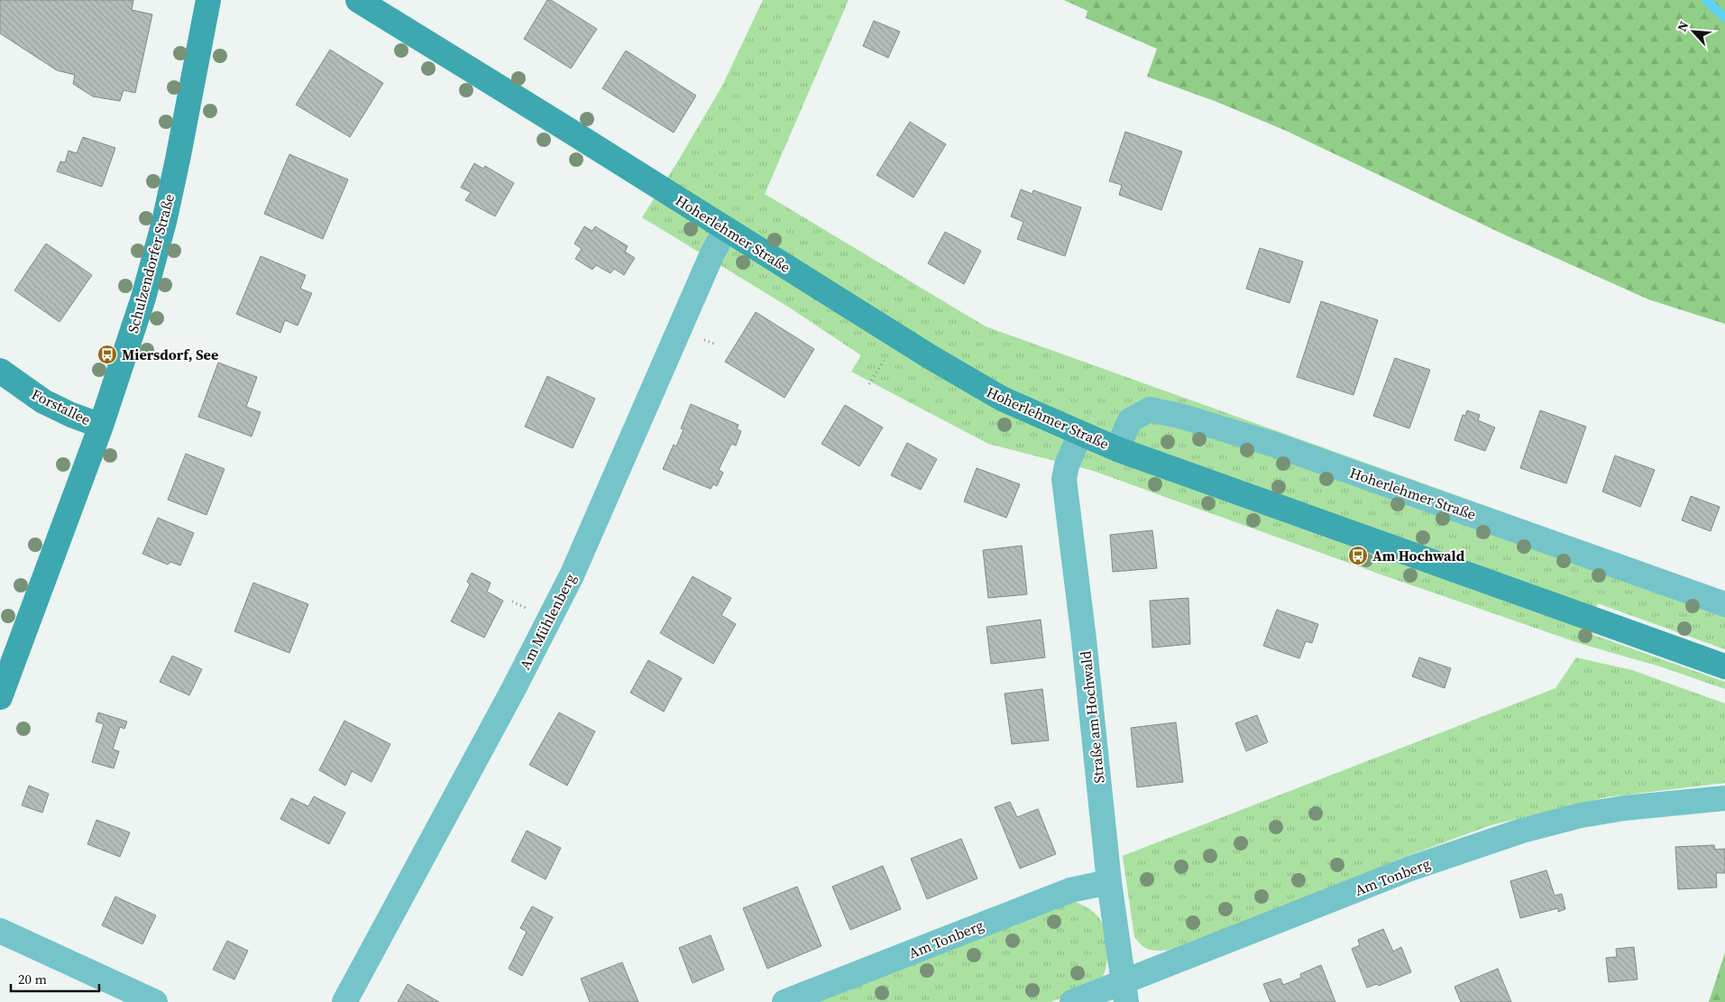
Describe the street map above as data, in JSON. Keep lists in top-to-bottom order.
{
  "streets": {
    "street": [
      "Hoherlehmer Straße",
      "Schulzendorfer Straße",
      "Forstallee",
      "Am Mühlenberg",
      "Straße am Hochwald",
      "Am Tonberg"
    ]
  },
  "crossings": [
    ["Hoherlehmer Straße", "Am Mühlenberg"],
    ["Hoherlehmer Straße", "Straße am Hochwald"],
    ["Schulzendorfer Straße", "Forstallee"],
    ["Straße am Hochwald", "Am Tonberg"]
  ],
  "places": {
    "bus stop": ["Miersdorf, See", "Am Hochwald"]
  },
  "scale_bar": "20 m",
  "north": "top left"
}
